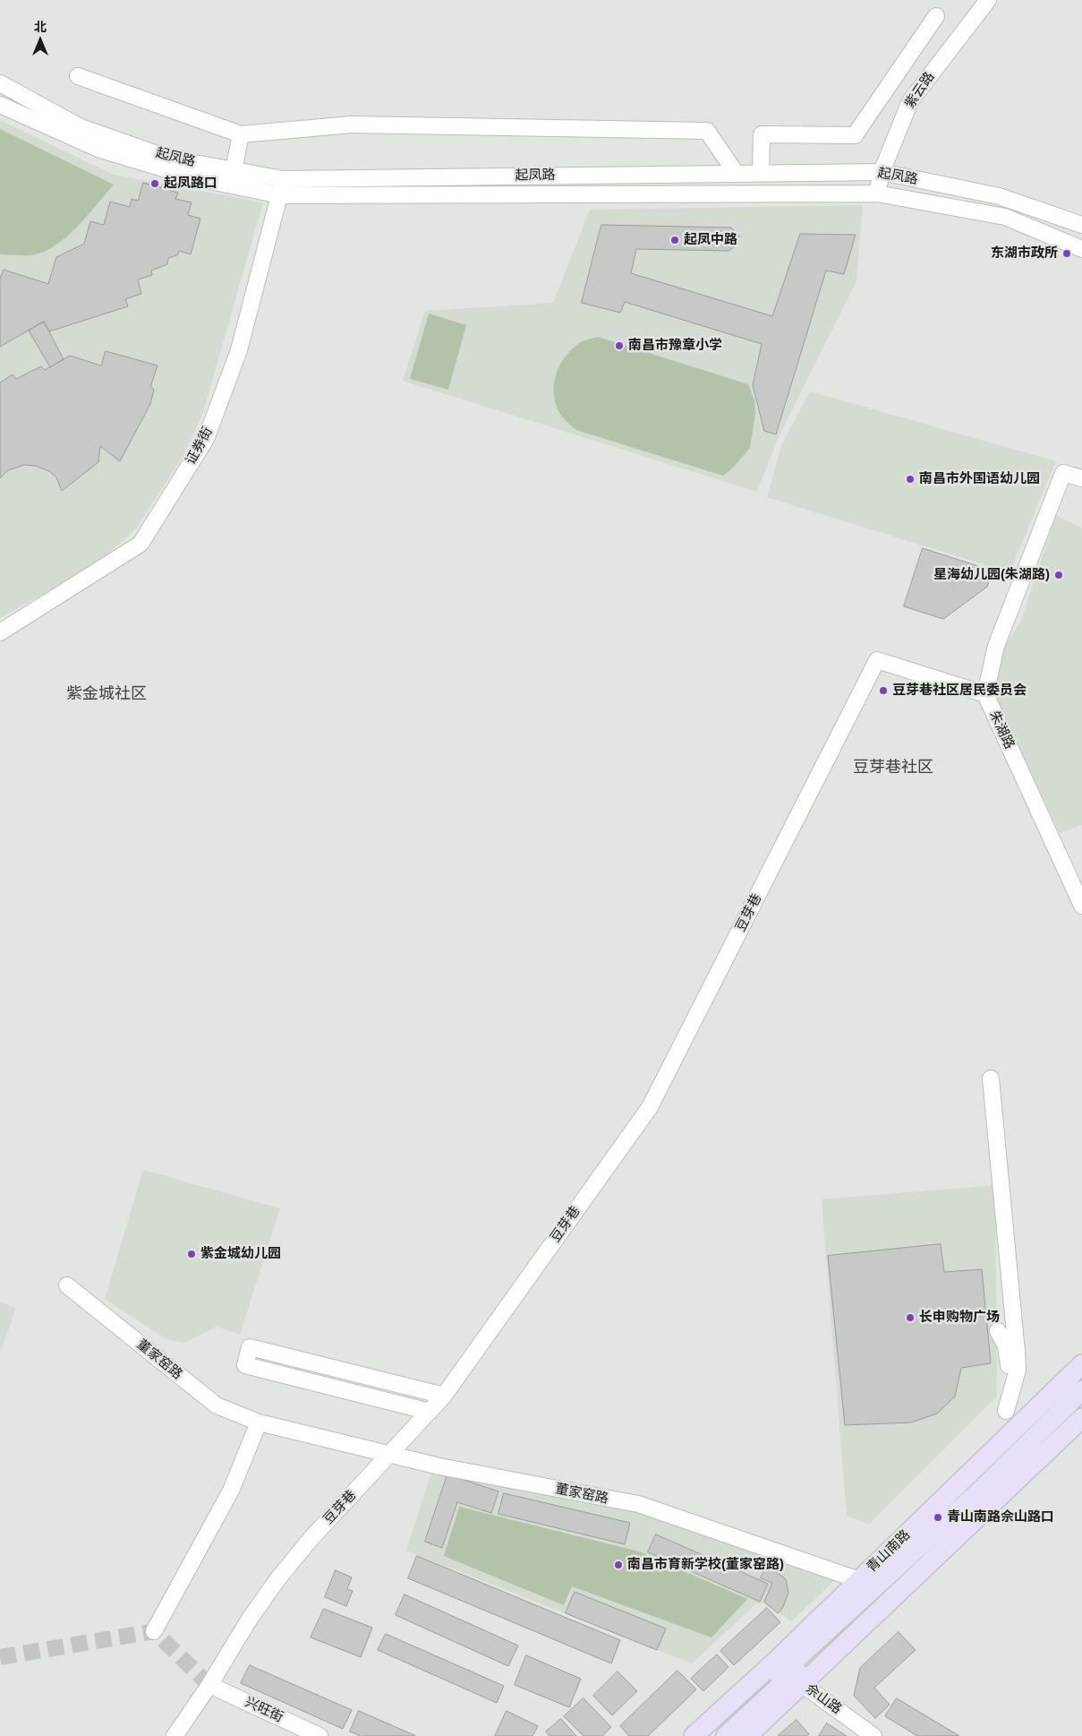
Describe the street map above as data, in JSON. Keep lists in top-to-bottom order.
{
  "streets": {
    "main road": ["青山南路"],
    "street": [
      "紫云路",
      "起凤路",
      "证券街",
      "朱湖路",
      "豆芽巷",
      "董家窑路",
      "佘山路",
      "兴旺街"
    ]
  },
  "crossings": [
    ["紫云路", "起凤路"],
    ["起凤路", "证券街"],
    ["朱湖路", "豆芽巷"],
    ["豆芽巷", "董家窑路"],
    ["豆芽巷", "兴旺街"],
    ["董家窑路", "青山南路"],
    ["青山南路", "佘山路"]
  ],
  "districts": ["紫金城社区", "豆芽巷社区"],
  "places": [
    "起凤路口",
    "起凤中路",
    "东湖市政所",
    "南昌市豫章小学",
    "南昌市外国语幼儿园",
    "星海幼儿园(朱湖路)",
    "豆芽巷社区居民委员会",
    "紫金城幼儿园",
    "长申购物广场",
    "青山南路佘山路口",
    "南昌市育新学校(董家窑路)"
  ],
  "north": "top"
}
